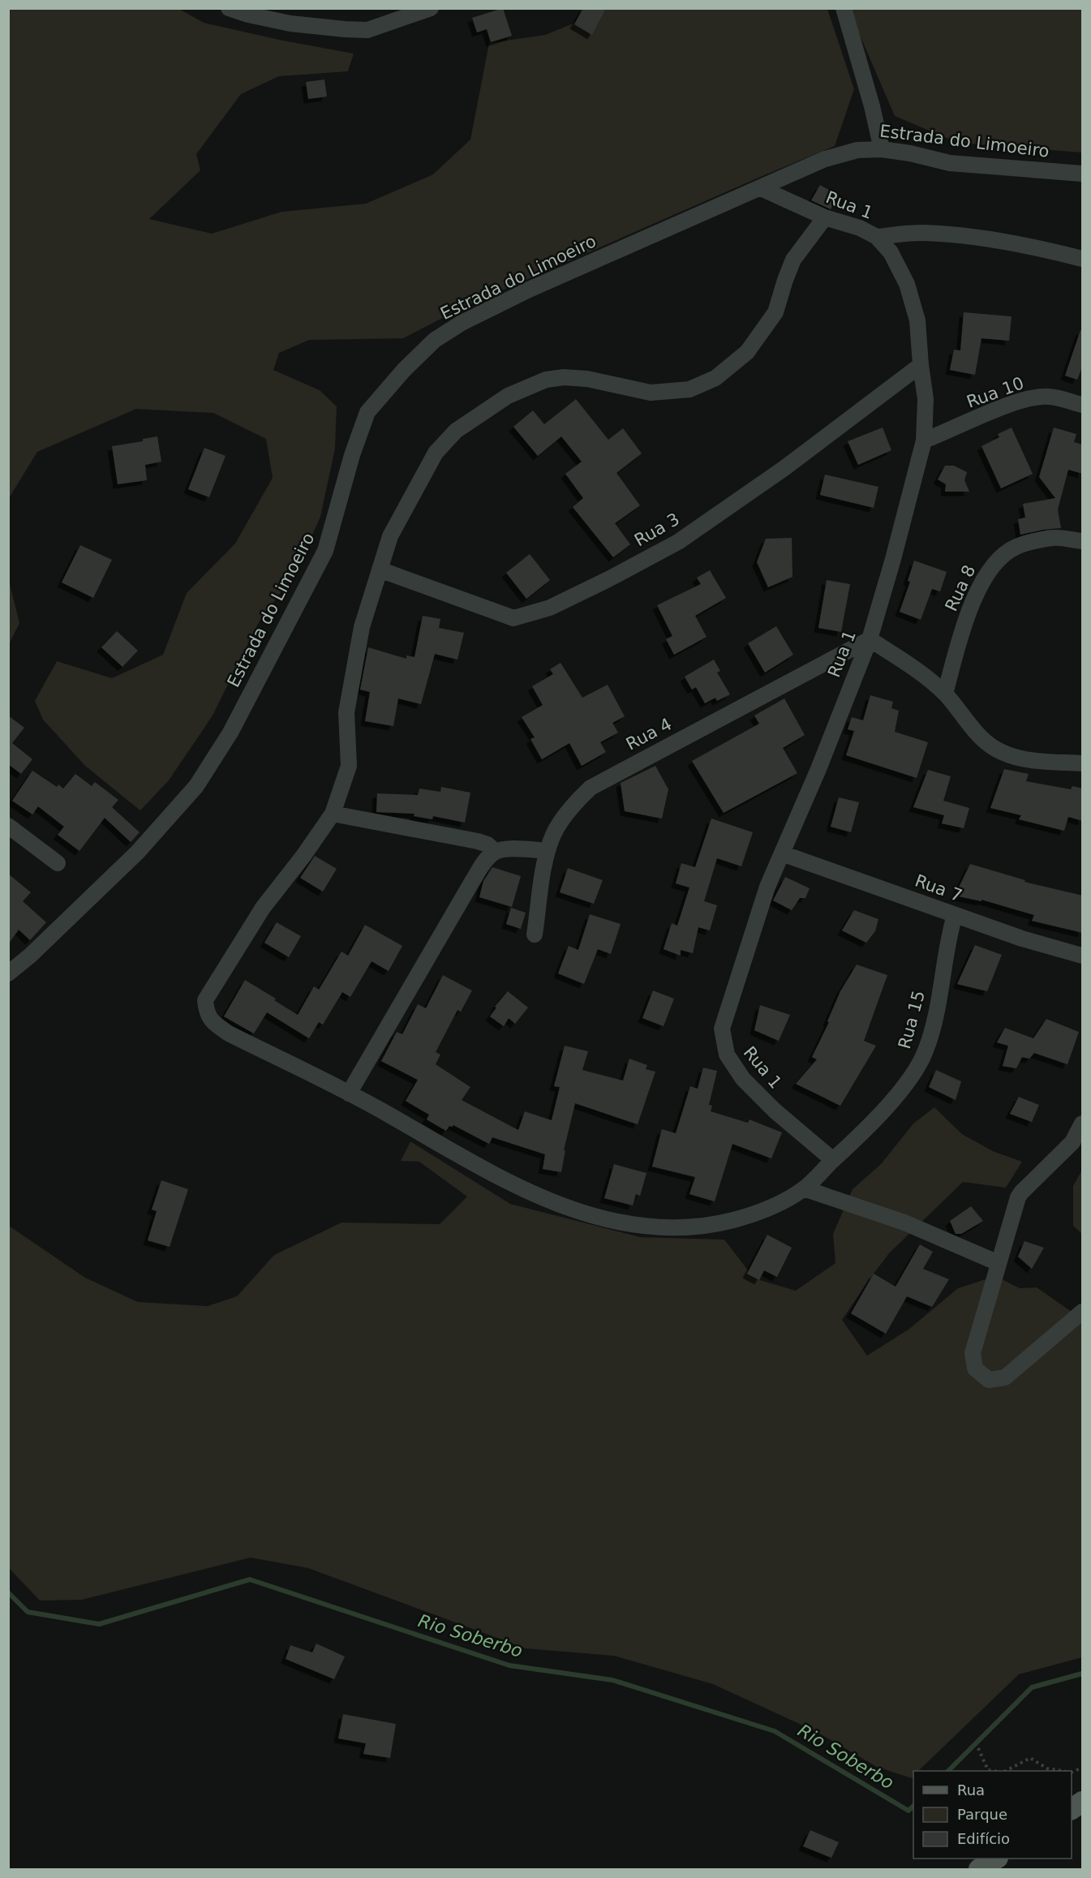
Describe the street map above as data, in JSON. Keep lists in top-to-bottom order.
{
  "streets": {
    "street": [
      "Estrada do Limoeiro",
      "Rua 1",
      "Rua 10",
      "Rua 3",
      "Rua 8",
      "Rua 4",
      "Rua 7",
      "Rua 15"
    ]
  },
  "crossings": [
    ["Estrada do Limoeiro", "Rua 1"],
    ["Rua 1", "Rua 10"],
    ["Rua 1", "Rua 3"],
    ["Rua 1", "Rua 4"],
    ["Rua 1", "Rua 7"],
    ["Rua 1", "Rua 15"],
    ["Rua 7", "Rua 15"]
  ],
  "water": ["Rio Soberbo"],
  "legend": ["Rua", "Parque", "Edifício"]
}
